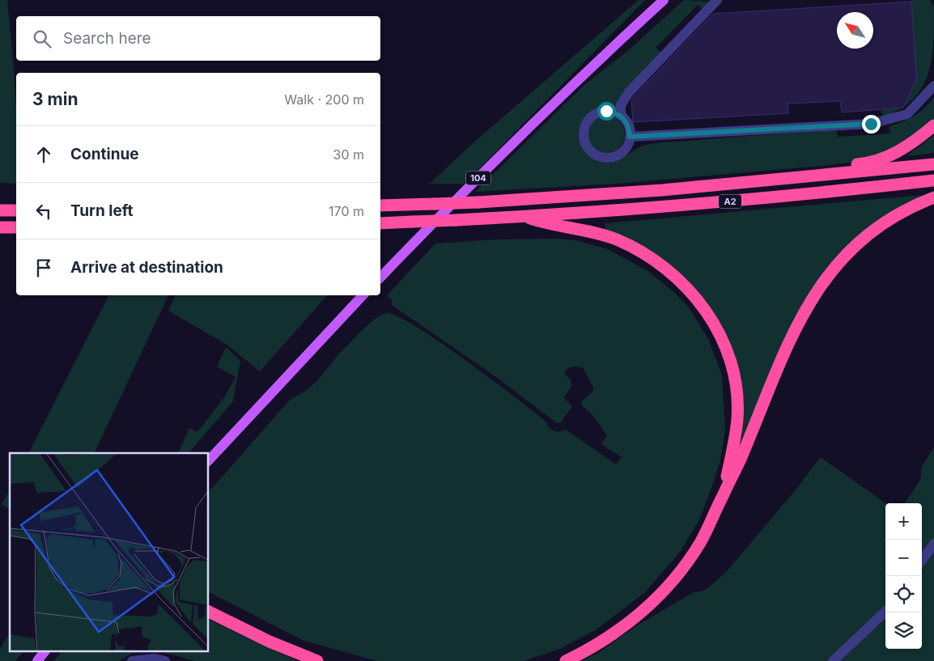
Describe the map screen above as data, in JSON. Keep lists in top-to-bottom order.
{
  "streets": {
    "highway": ["A2"],
    "main road": ["104"]
  },
  "north": "top left",
  "page": {
    "search": "Search here",
    "heading": ["3 min", "Walk · 200 m"],
    "list": [
      ["Continue", "30 m"],
      ["Turn left", "170 m"],
      "Arrive at destination"
    ],
    "map_buttons": ["+", "−"]
  }
}
